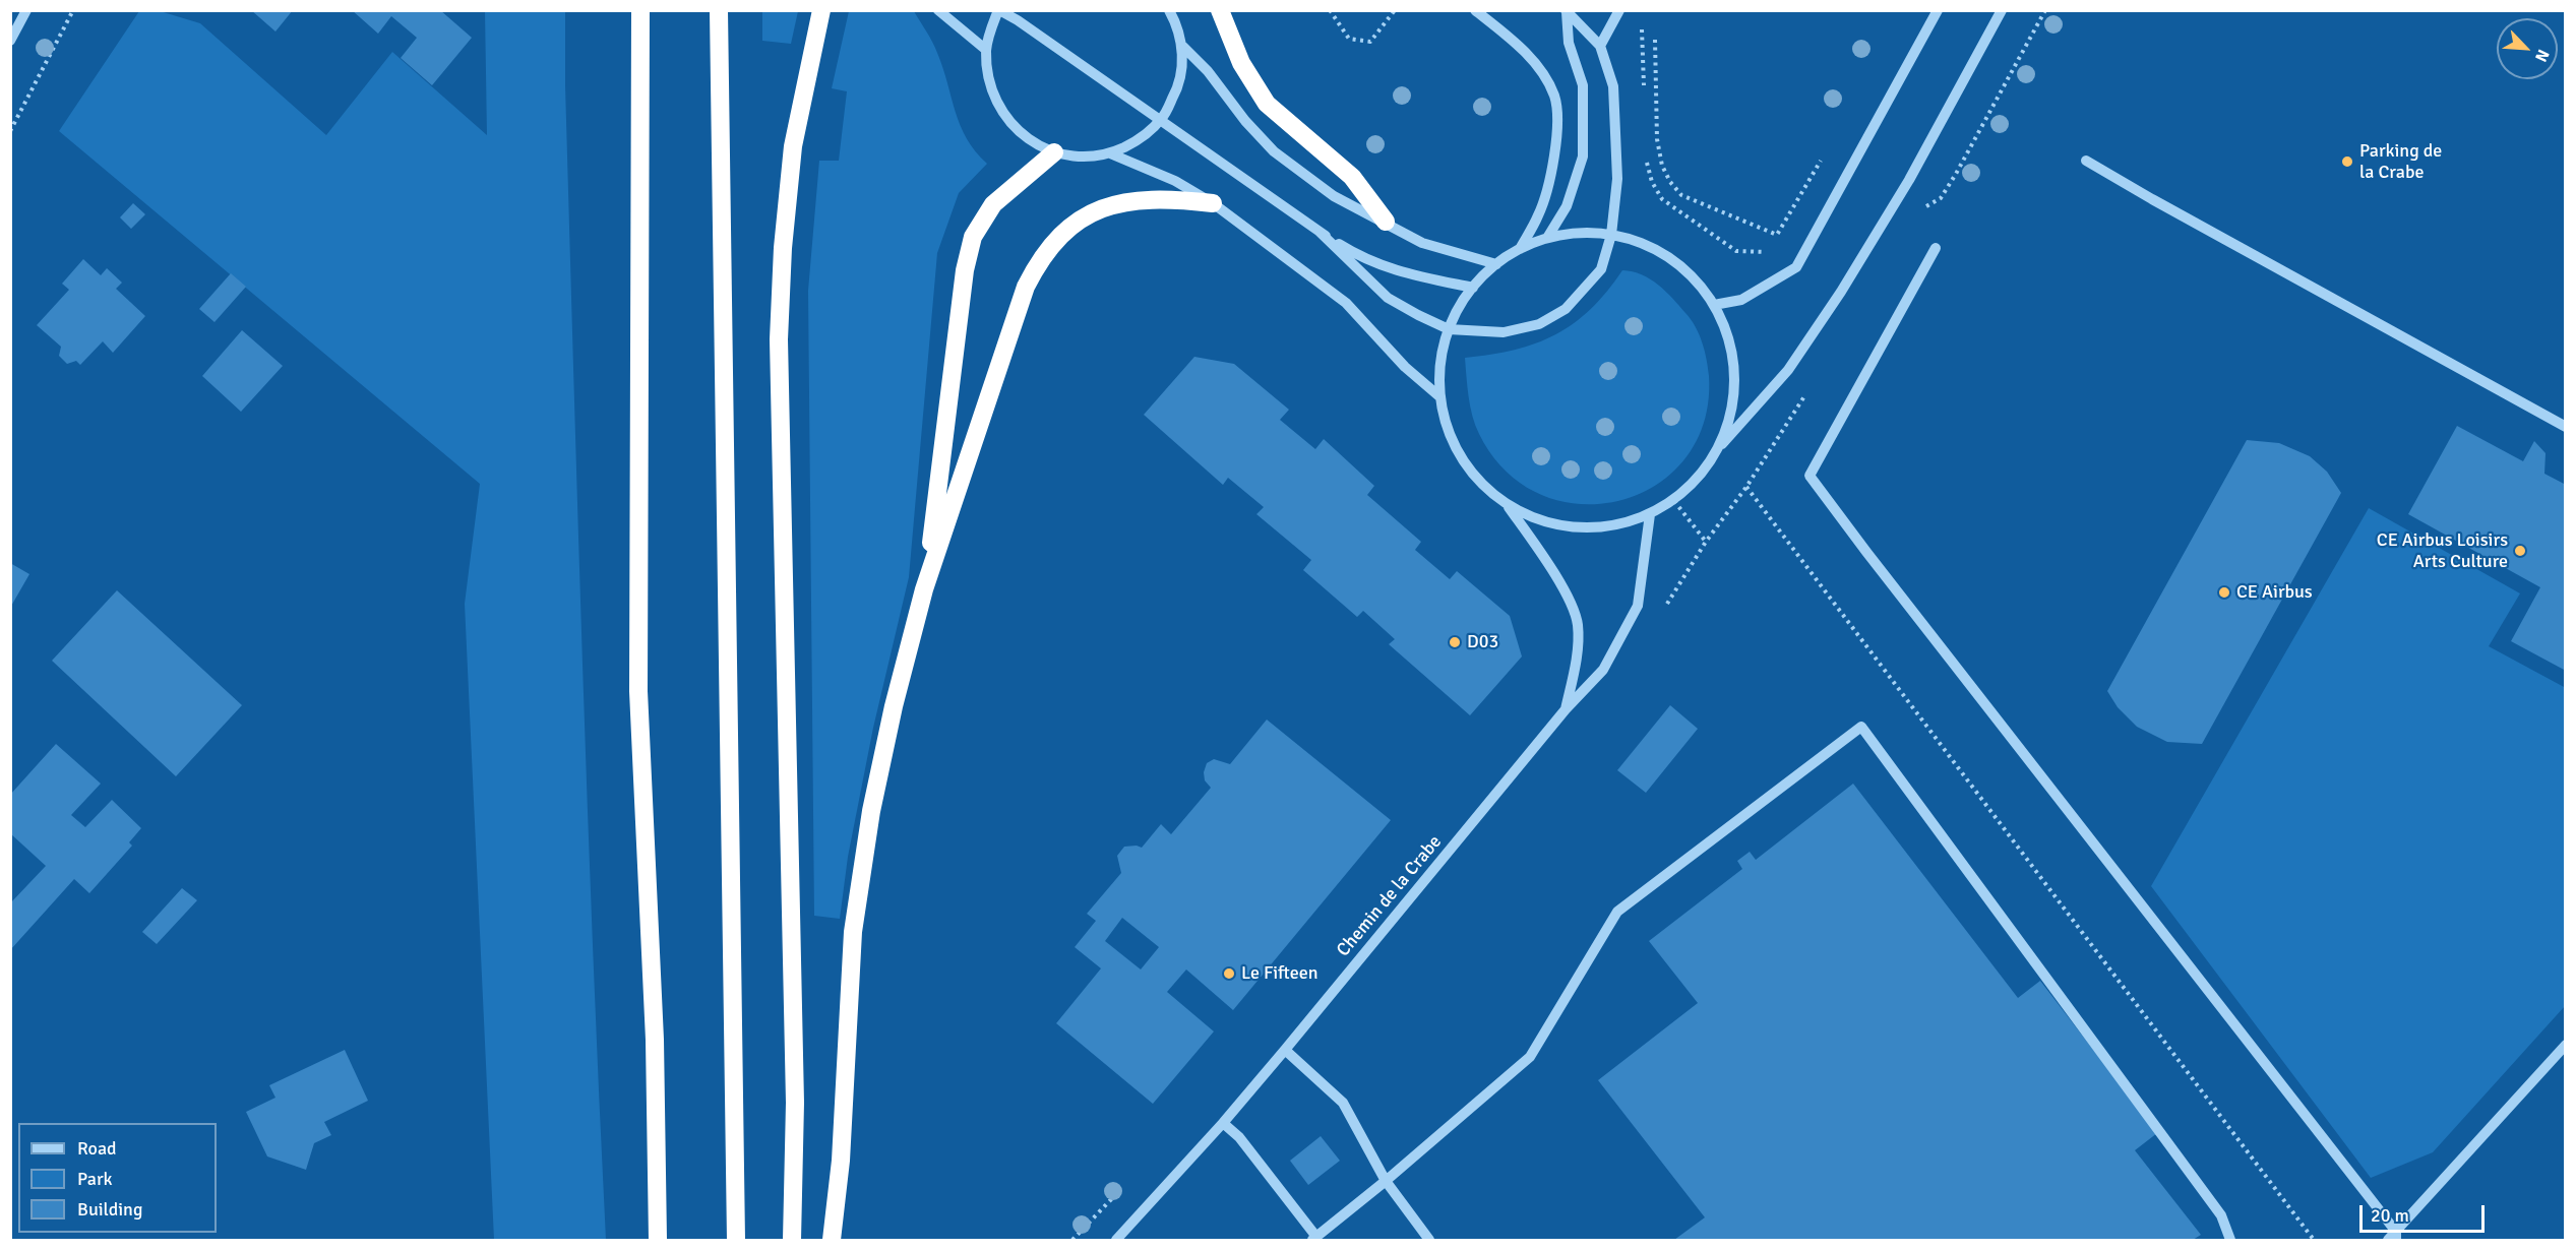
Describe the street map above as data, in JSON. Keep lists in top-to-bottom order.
{
  "streets": {
    "street": ["Chemin de la Crabe"]
  },
  "places": [
    "Parking de la Crabe",
    "CE Airbus Loisirs Arts Culture",
    "CE Airbus",
    "D03",
    "Le Fifteen"
  ],
  "legend": ["Road", "Park", "Building"],
  "scale_bar": "20 m",
  "north": "bottom right"
}
